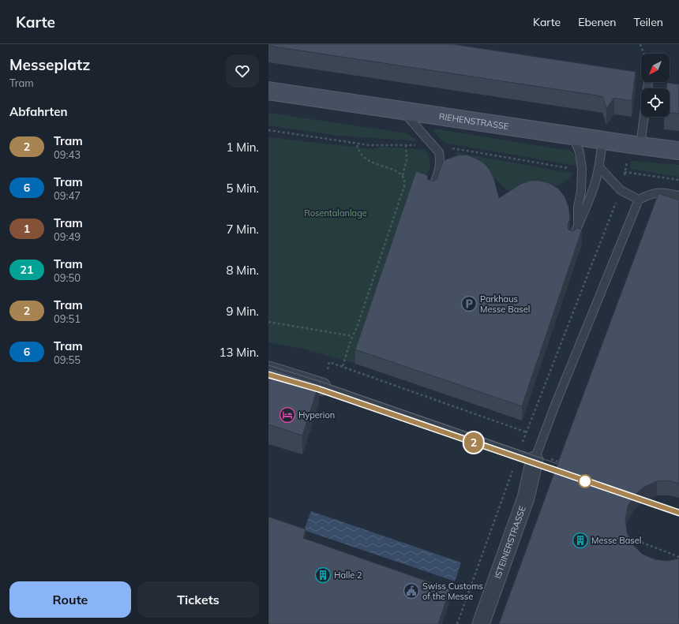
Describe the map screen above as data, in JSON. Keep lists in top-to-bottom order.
{
  "streets": {
    "main road": ["RIEHENSTRASSE"],
    "street": ["ISTEINERSTRASSE"]
  },
  "parks": ["Rosentalanlage"],
  "places": {
    "parking": ["Parkhaus Messe Basel"],
    "hotel": ["Hyperion"],
    "building": ["Messe Basel", "Halle 2"],
    "public building": ["Swiss Customs of the Messe"]
  },
  "lines": ["tram line 2"],
  "north": "bottom left",
  "page": {
    "header": "Karte",
    "nav": ["Karte", "Ebenen", "Teilen"],
    "heading": [
      ["Messeplatz", "Tram"],
      "Abfahrten"
    ],
    "on_map": "2",
    "list": [
      {
        "mark": "2",
        "name": "Tram",
        "note": "09:43",
        "value": "1 Min."
      },
      {
        "mark": "6",
        "name": "Tram",
        "note": "09:47",
        "value": "5 Min."
      },
      {
        "mark": "1",
        "name": "Tram",
        "note": "09:49",
        "value": "7 Min."
      },
      {
        "mark": "21",
        "name": "Tram",
        "note": "09:50",
        "value": "8 Min."
      },
      {
        "mark": "2",
        "name": "Tram",
        "note": "09:51",
        "value": "9 Min."
      },
      {
        "mark": "6",
        "name": "Tram",
        "note": "09:55",
        "value": "13 Min."
      }
    ],
    "buttons": ["Route", "Tickets"]
  }
}
